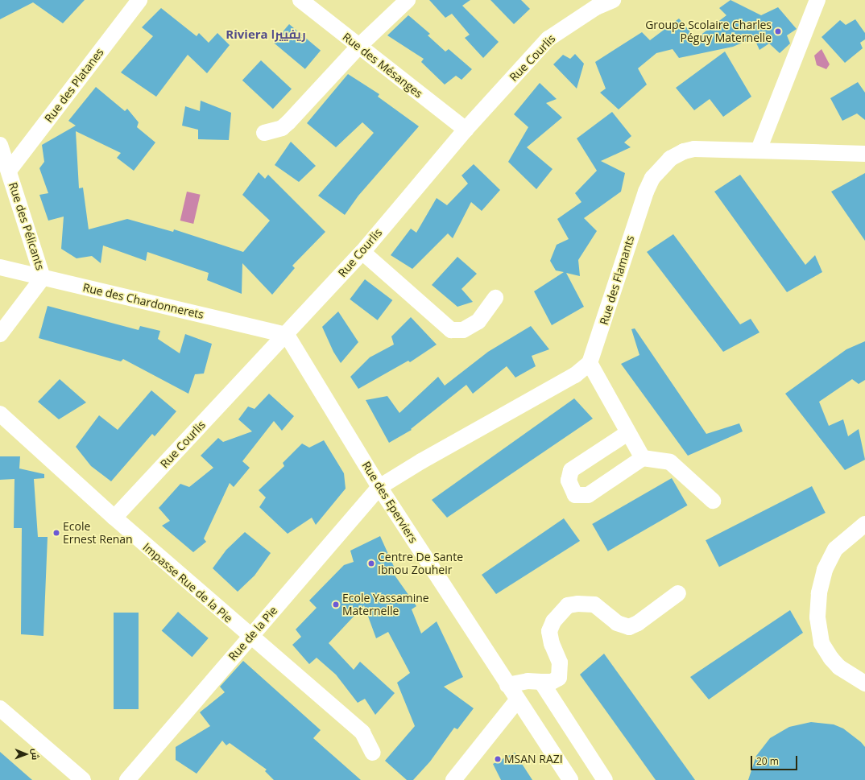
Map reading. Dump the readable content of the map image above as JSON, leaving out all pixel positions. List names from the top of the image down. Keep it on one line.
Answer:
{"streets":{"street":["Rue Courlis","Rue des Mésanges","Rue des Platanes","Rue des Pélicants","Rue des Flamants","Rue des Chardonnerets","Rue des Eperviers","Impasse Rue de la Pie","Rue de la Pie"]},"crossings":[["Rue Courlis","Rue des Mésanges"],["Rue Courlis","Rue des Chardonnerets"],["Rue Courlis","Rue des Eperviers"],["Rue Courlis","Impasse Rue de la Pie"],["Rue des Platanes","Rue des Pélicants"],["Rue des Pélicants","Rue des Chardonnerets"],["Rue des Chardonnerets","Rue des Eperviers"],["Rue des Eperviers","Rue de la Pie"],["Impasse Rue de la Pie","Rue de la Pie"]],"districts":["Riviera ريفييرا"],"places":["Groupe Scolaire Charles Péguy Maternelle","Ecole Ernest Renan","Centre De Sante Ibnou Zouheir","Ecole Yassamine Maternelle","MSAN RAZI"],"scale_bar":"20 m","north":"right"}
